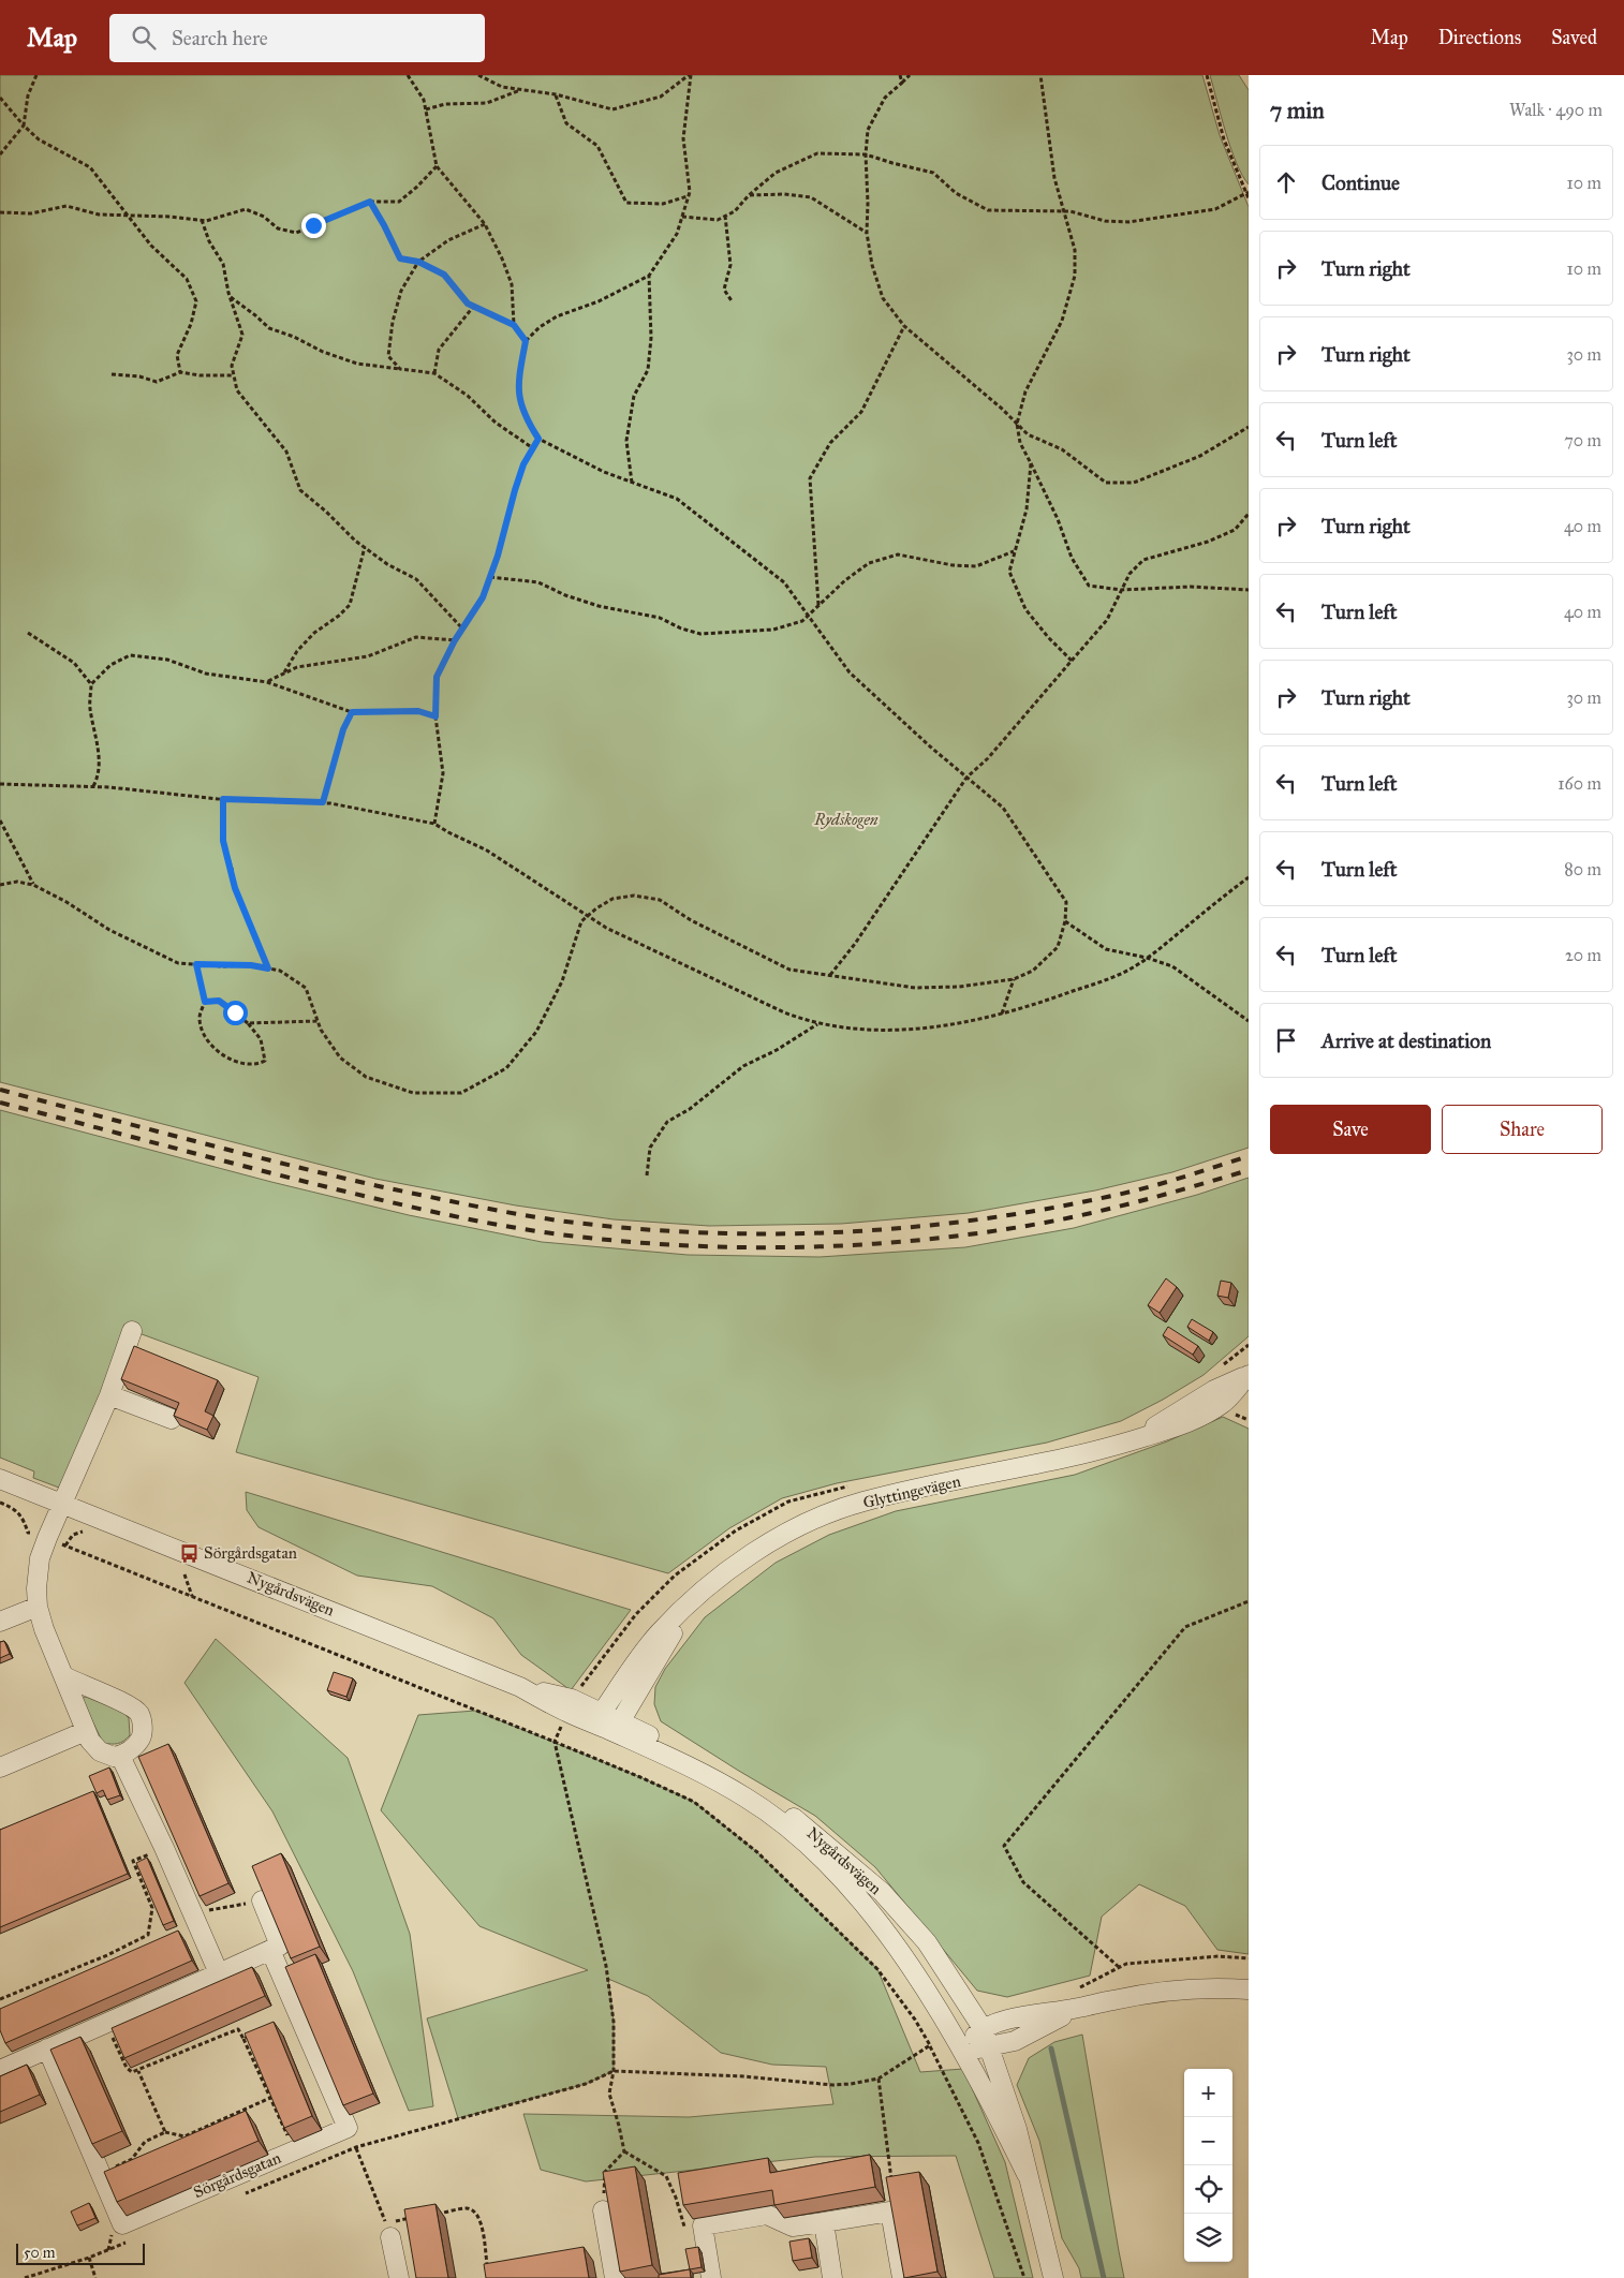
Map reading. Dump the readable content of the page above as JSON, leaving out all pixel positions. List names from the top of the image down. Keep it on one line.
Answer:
{"streets":{"street":["Glyttingevägen","Nygårdsvägen","Sörgårdsgatan"]},"crossings":[["Glyttingevägen","Nygårdsvägen"]],"parks":["Rydskogen"],"places":{"bus stop":["Sörgårdsgatan"]},"scale_bar":"50 m","page":{"header":"Map","search":"Search here","nav":["Map","Directions","Saved"],"heading":["7 min","Walk · 490 m"],"list":[["Continue","10 m"],["Turn right","10 m"],["Turn right","30 m"],["Turn left","70 m"],["Turn right","40 m"],["Turn left","40 m"],["Turn right","30 m"],["Turn left","160 m"],["Turn left","80 m"],["Turn left","20 m"],"Arrive at destination"],"buttons":["Save","Share"],"map_buttons":["+","−"],"scale":"50 m"}}
